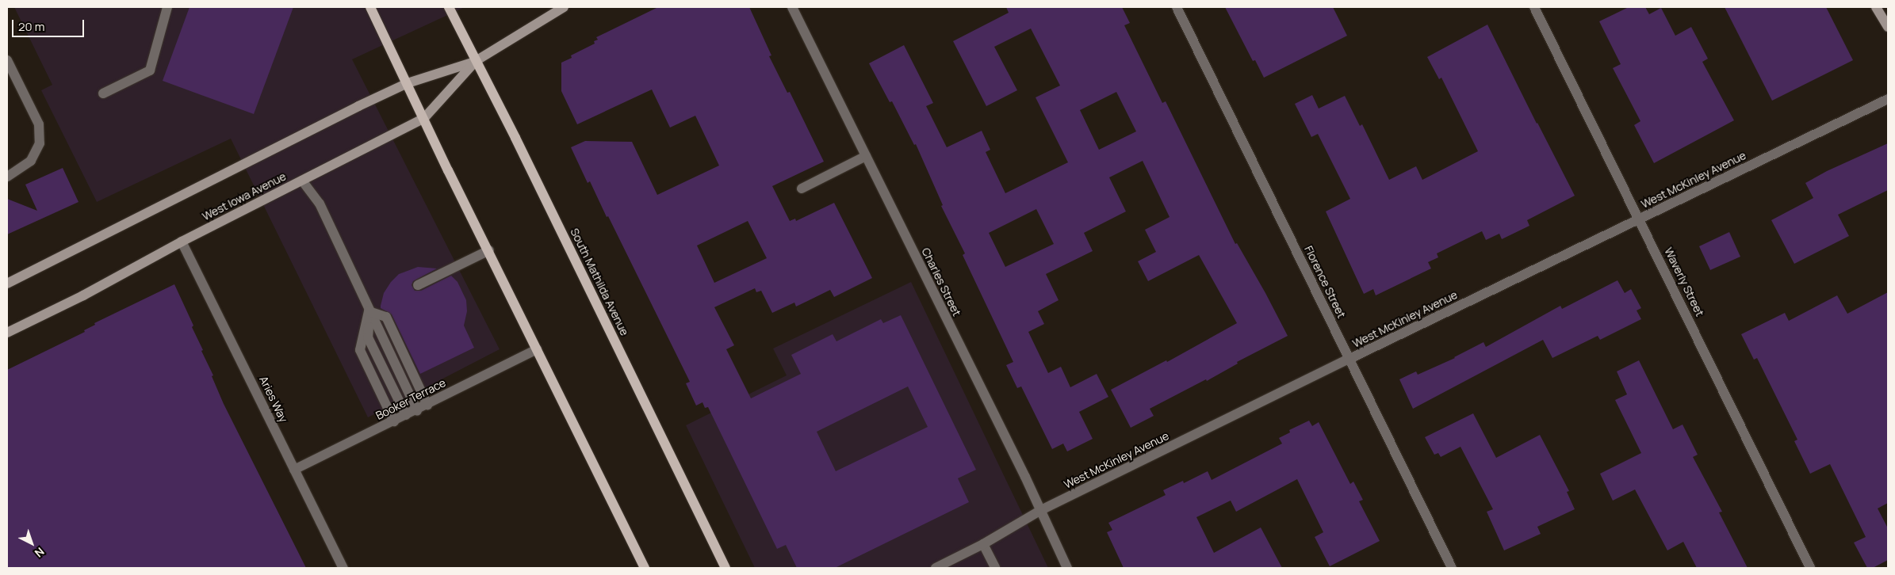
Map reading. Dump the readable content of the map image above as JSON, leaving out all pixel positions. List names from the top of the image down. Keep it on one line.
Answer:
{"streets":{"main road":["South Mathilda Avenue"],"street":["West McKinley Avenue","West Iowa Avenue","Charles Street","Florence Street","Waverly Street","Aries Way","Booker Terrace"]},"crossings":[["West McKinley Avenue","Charles Street"],["West McKinley Avenue","Florence Street"],["West McKinley Avenue","Waverly Street"],["West Iowa Avenue","South Mathilda Avenue"],["West Iowa Avenue","Aries Way"],["Aries Way","Booker Terrace"]],"scale_bar":"20 m","north":"bottom right"}
